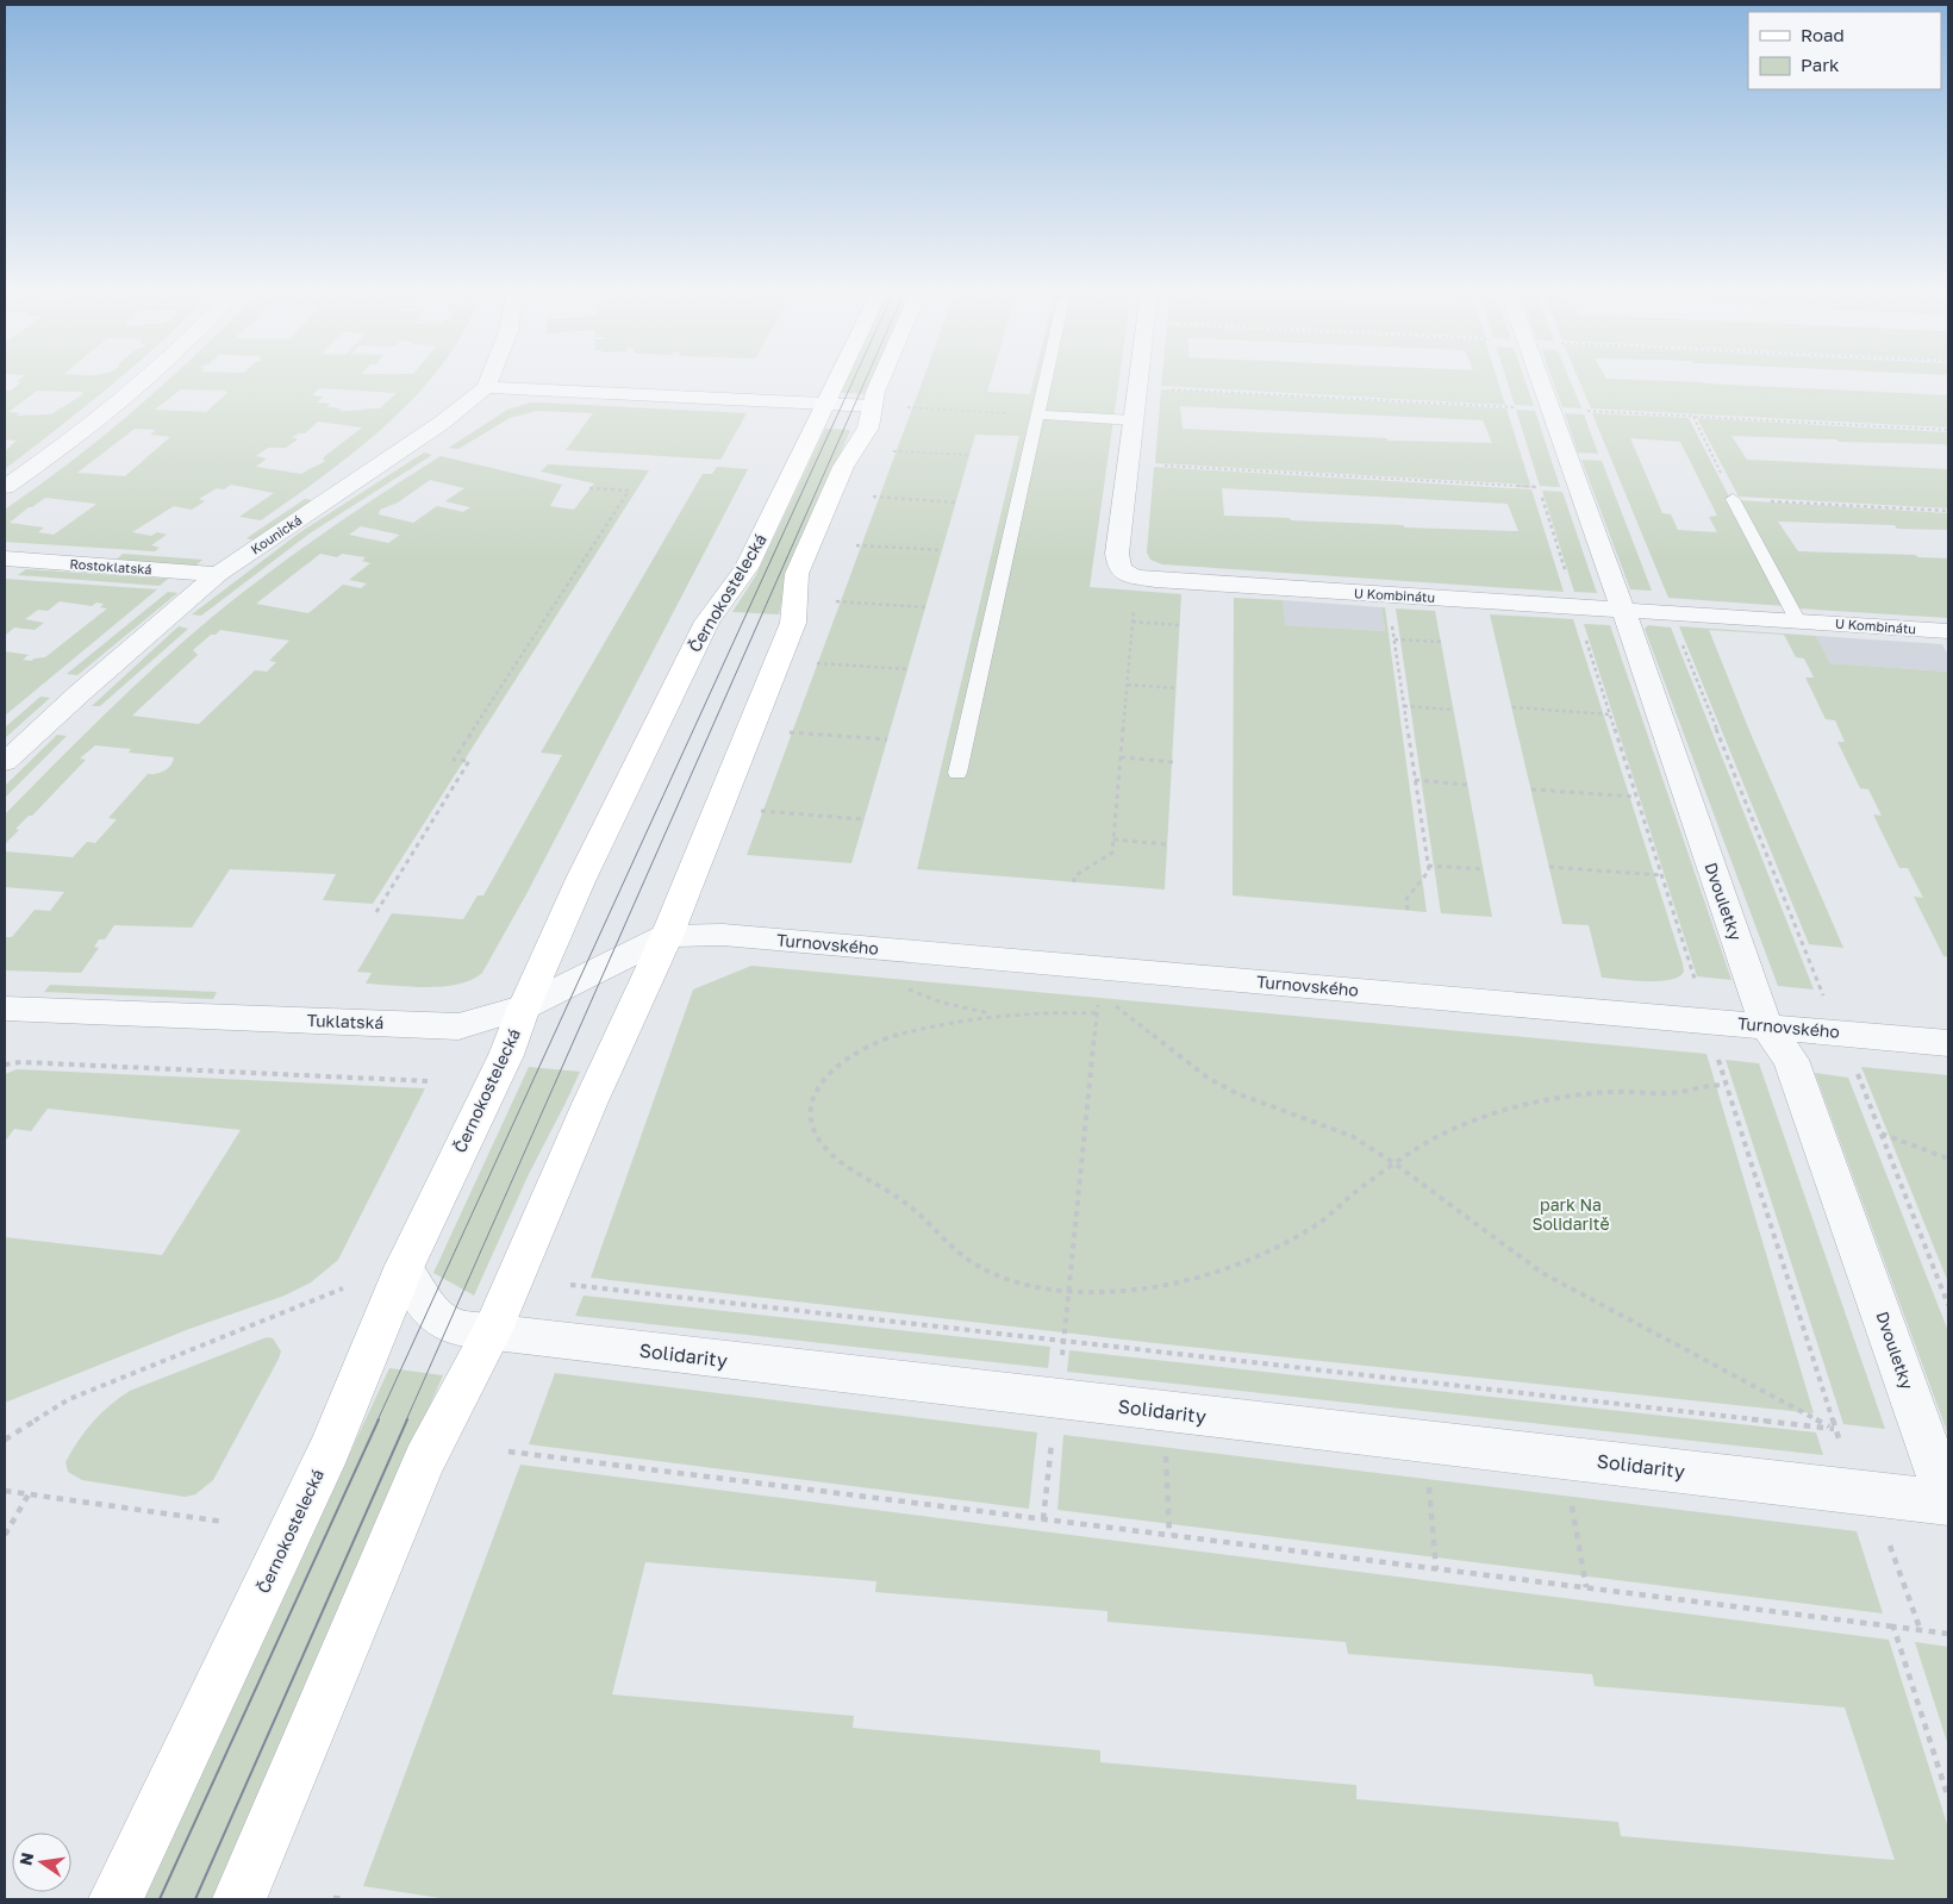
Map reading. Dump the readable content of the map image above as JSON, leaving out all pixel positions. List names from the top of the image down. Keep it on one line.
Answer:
{"streets":{"main road":["Černokostelecká"],"street":["Kounická","Rostoklatská","U Kombinátu","Dvouletky","Turnovského","Tuklatská","Solidarity"]},"crossings":[["Kounická","Rostoklatská"],["Černokostelecká","Tuklatská"],["Černokostelecká","Solidarity"],["U Kombinátu","Dvouletky"],["Dvouletky","Turnovského"],["Dvouletky","Solidarity"],["Turnovského","Tuklatská"]],"parks":["park Na Solidaritě"],"legend":["Road","Park"],"north":"left"}
